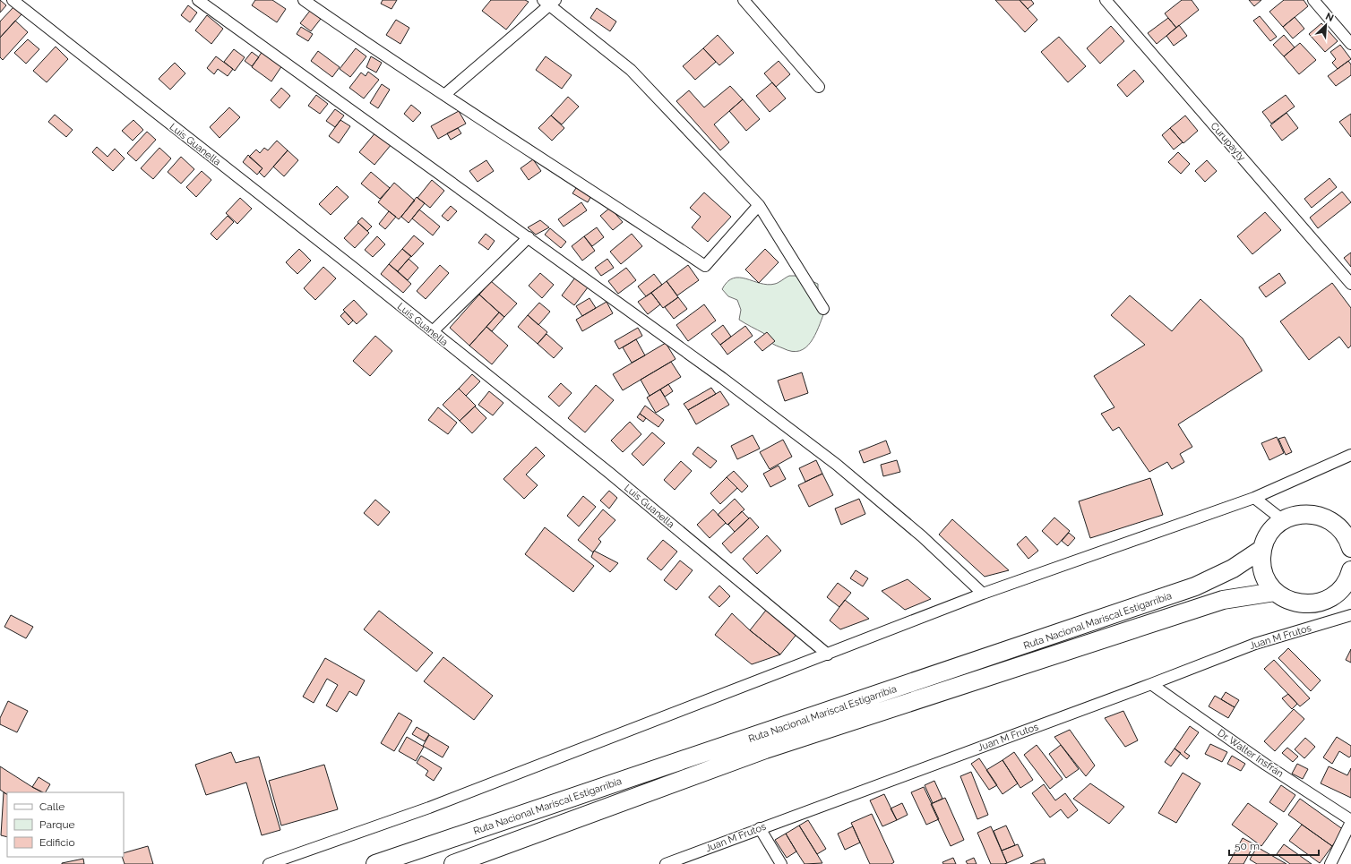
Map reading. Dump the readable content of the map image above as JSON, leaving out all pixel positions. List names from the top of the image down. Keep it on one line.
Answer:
{"streets":{"highway":["Ruta Nacional Mariscal Estigarribia"],"street":["Curupayty","Luis Guanella","Juan M Frutos","Dr. Walter Insfrán"]},"crossings":[["Juan M Frutos","Dr. Walter Insfrán"]],"legend":["Calle","Parque","Edificio"],"scale_bar":"50 m","north":"top right"}
